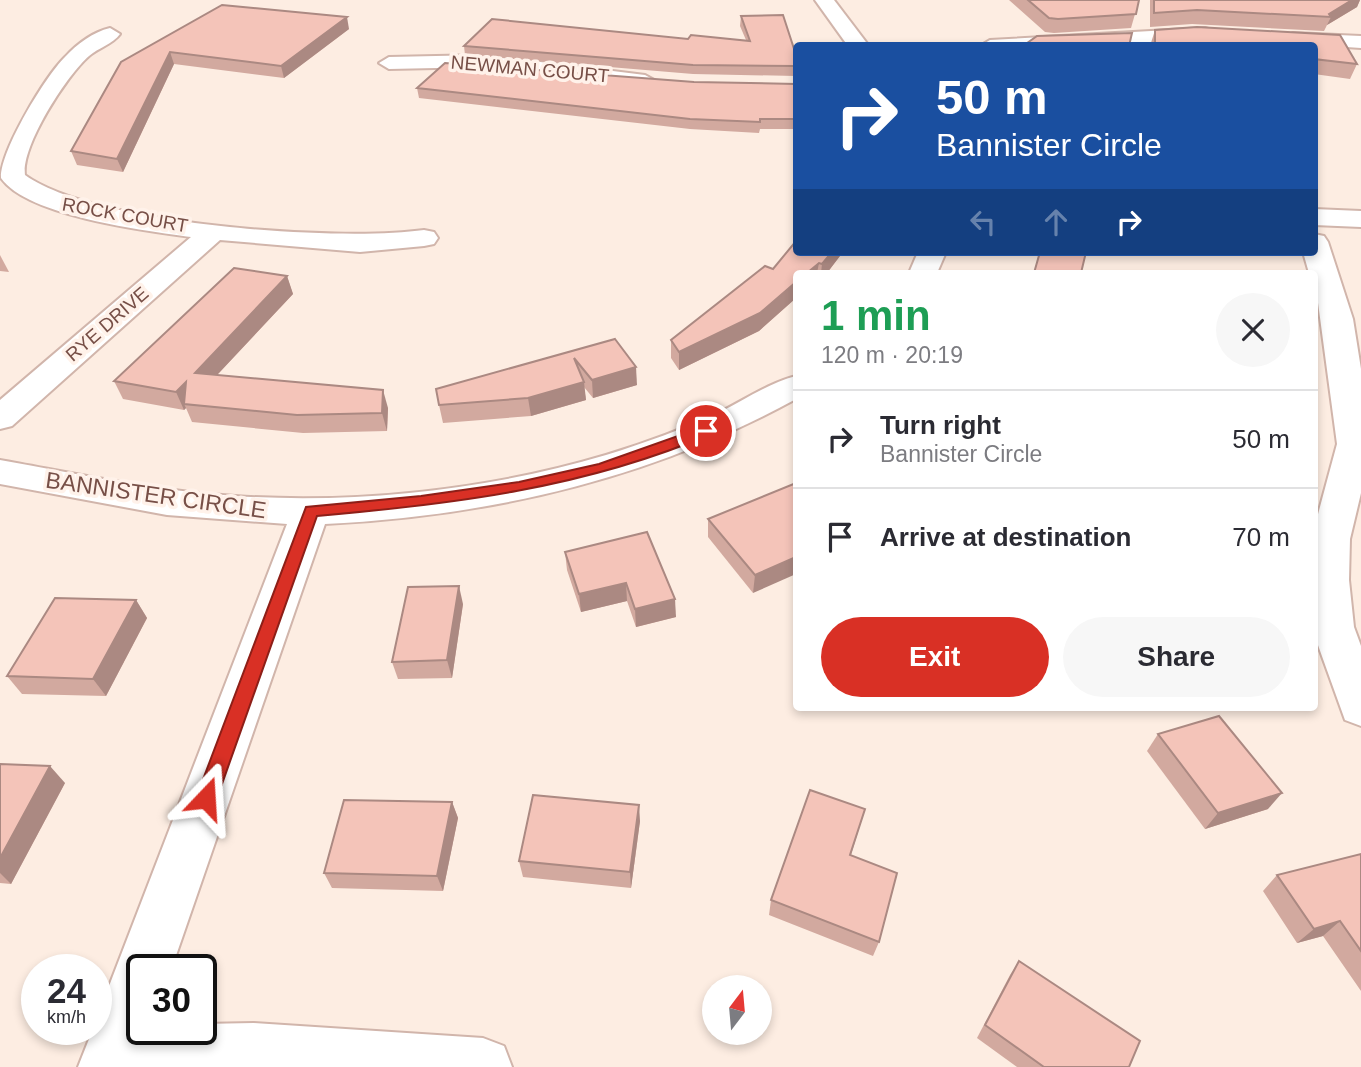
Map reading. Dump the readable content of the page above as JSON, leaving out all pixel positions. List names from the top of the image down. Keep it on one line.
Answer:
{"streets":{"street":["NEWMAN COURT","ROCK COURT","RYE DRIVE","BANNISTER CIRCLE"]},"crossings":[["ROCK COURT","RYE DRIVE"]],"north":"top","page":{"turn":["50 m","Bannister Circle"],"heading":["1 min","120 m · 20:19"],"list":[{"name":"Turn right","note":"Bannister Circle","value":"50 m"},{"name":"Arrive at destination","value":"70 m"}],"buttons":["Exit","Share"],"speed":"24 km/h","limit":"30"}}
